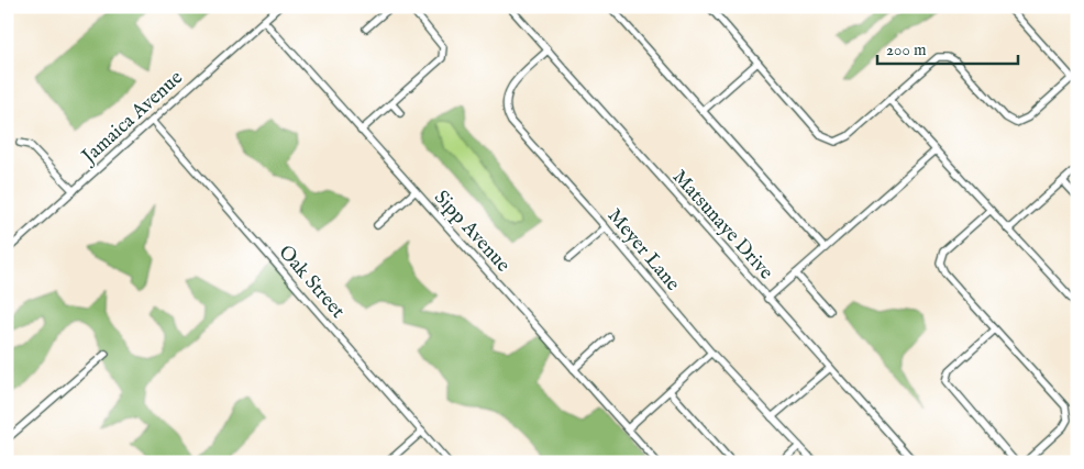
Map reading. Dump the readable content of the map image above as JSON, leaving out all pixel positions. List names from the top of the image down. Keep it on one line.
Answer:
{"streets":{"street":["Jamaica Avenue","Matsunaye Drive","Sipp Avenue","Meyer Lane","Oak Street"]},"crossings":[["Jamaica Avenue","Sipp Avenue"],["Jamaica Avenue","Oak Street"],["Matsunaye Drive","Meyer Lane"]],"scale_bar":"200 m"}
